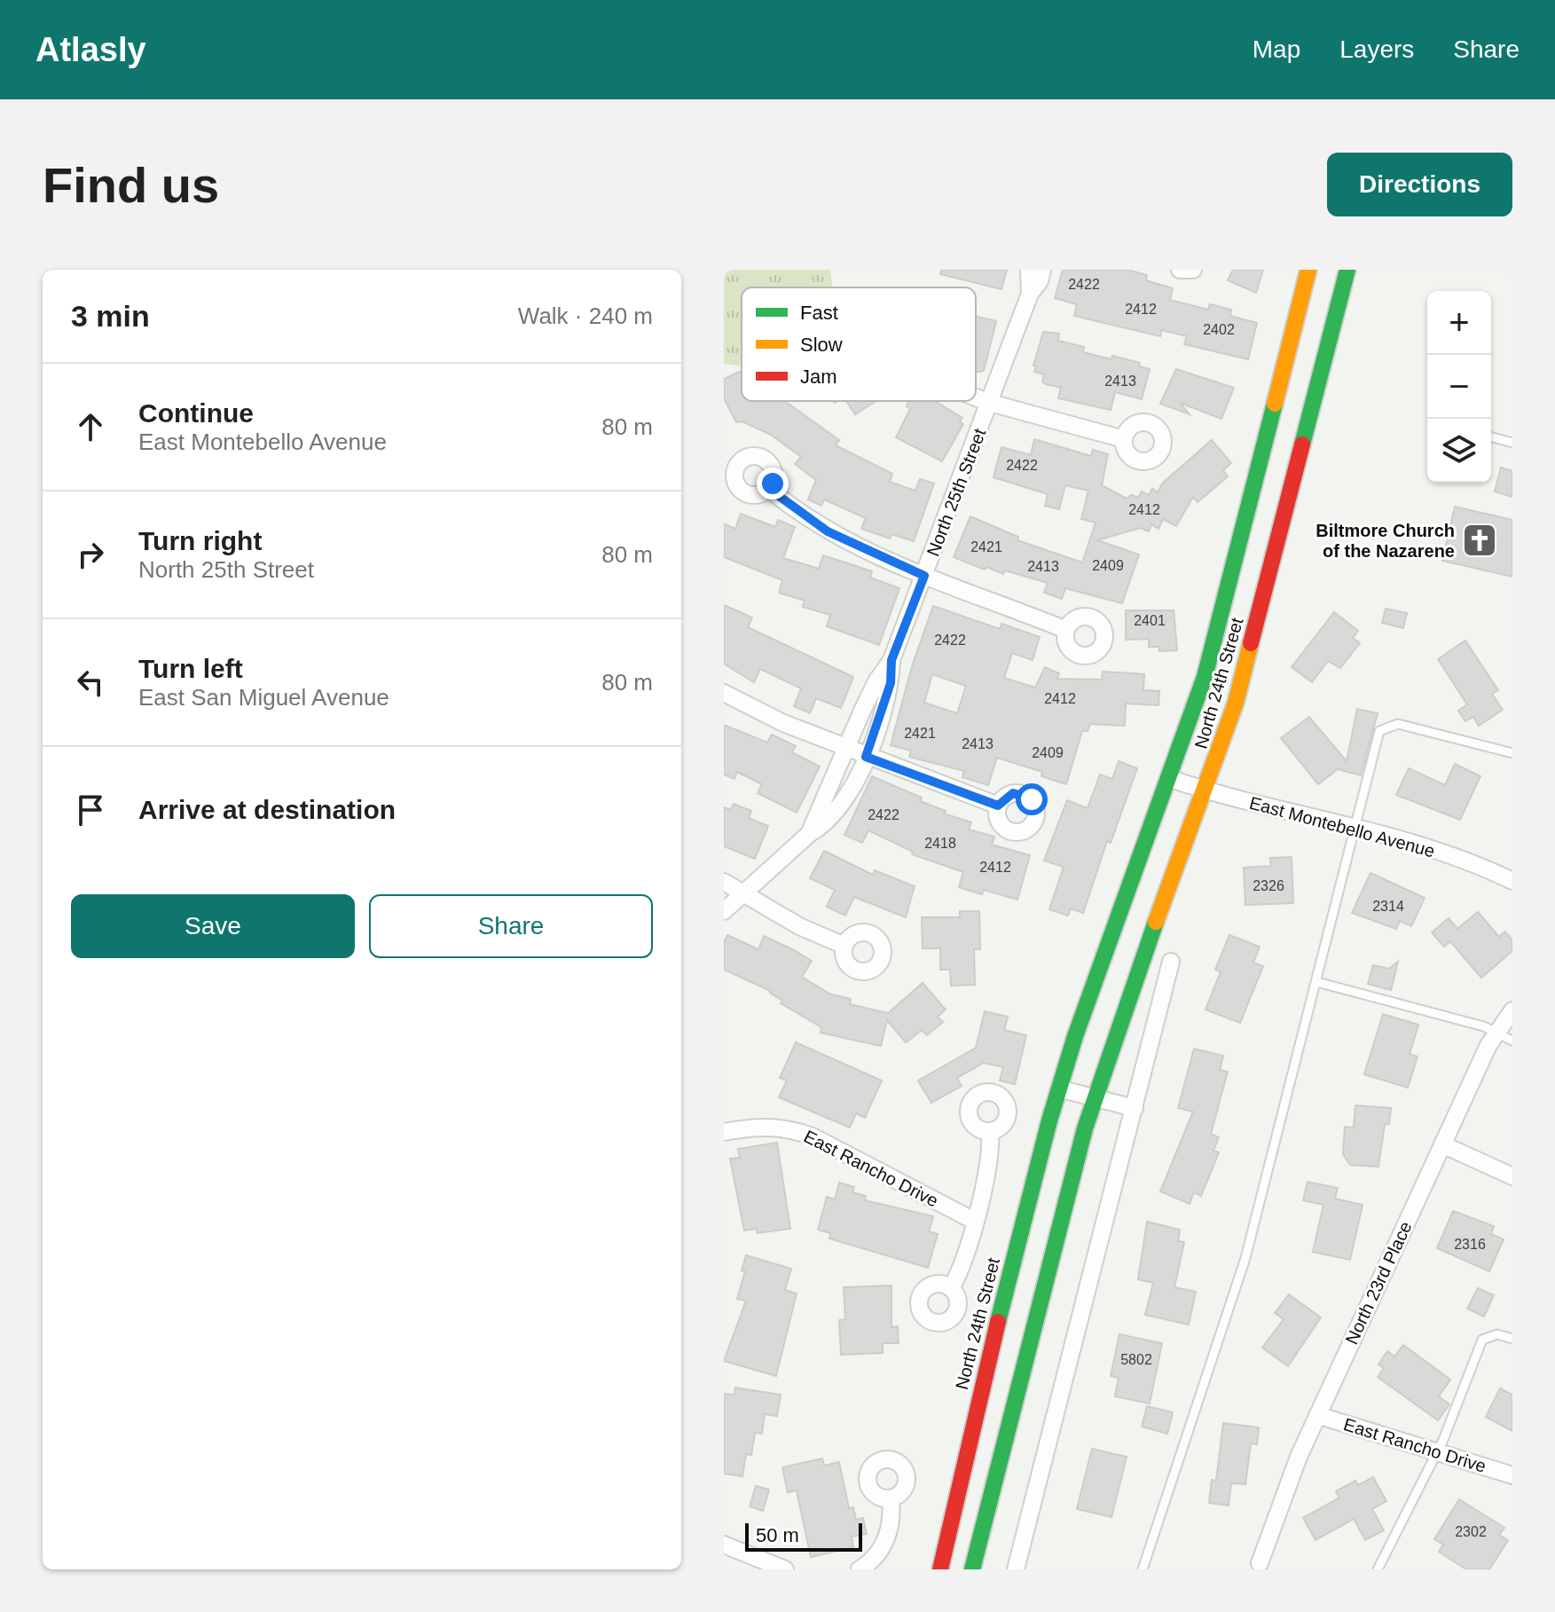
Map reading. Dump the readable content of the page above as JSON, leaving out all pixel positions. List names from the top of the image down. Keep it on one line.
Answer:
{"streets":{"main road":["North 24th Street"],"street":["North 25th Street","East Montebello Avenue","East Rancho Drive","North 23rd Place"]},"crossings":[["North 24th Street","East Montebello Avenue"],["East Rancho Drive","North 23rd Place"]],"places":{"church":["Biltmore Church of the Nazarene"]},"house_numbers":["2422","2412","2402","2413","2422","2412","2421","2409","2413","2401","2422","2412","2421","2413","2409","2422","2418","2412","2326","2314","2316","5802","2302"],"legend":["Fast","Slow","Jam"],"scale_bar":"50 m","page":{"header":"Atlasly","nav":["Map","Layers","Share"],"buttons":["Directions",["Save","Share"]],"title":"Find us","heading":["3 min","Walk · 240 m"],"map_buttons":["+","−"],"list":[["Continue","East Montebello Avenue","80 m"],["Turn right","North 25th Street","80 m"],["Turn left","East San Miguel Avenue","80 m"],"Arrive at destination"],"scale":"50 m"}}
